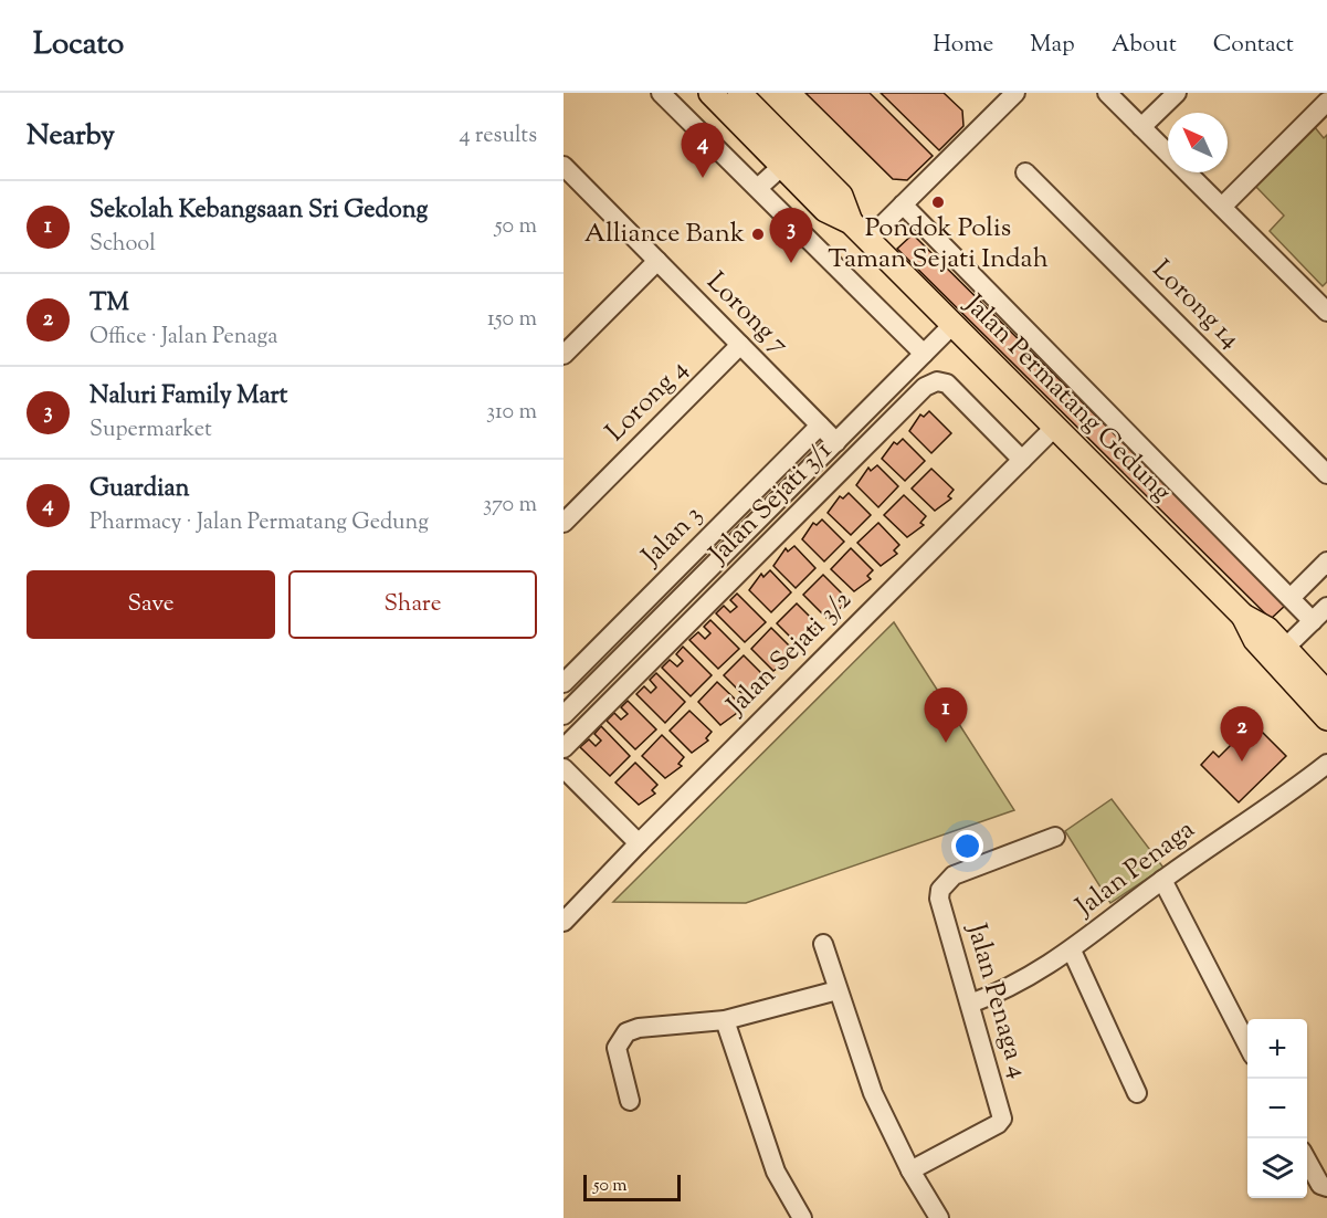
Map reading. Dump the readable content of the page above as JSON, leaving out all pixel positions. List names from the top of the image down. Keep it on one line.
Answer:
{"streets":{"main road":["Jalan Permatang Gedung"],"street":["Lorong 14","Lorong 7","Lorong 4","Jalan Sejati 3/1","Jalan 3","Jalan Sejati 3/2","Jalan Penaga","Jalan Penaga 4"]},"crossings":[["Lorong 7","Lorong 4"],["Lorong 7","Jalan 3"],["Jalan Permatang Gedung","Jalan Sejati 3/2"],["Jalan Sejati 3/1","Jalan Sejati 3/2"],["Jalan Penaga","Jalan Penaga 4"]],"places":["Pondok Polis Taman Sejati Indah","Alliance Bank"],"scale_bar":"50 m","north":"top left","page":{"header":"Locato","nav":["Home","Map","About","Contact"],"heading":["Nearby","4 results"],"pins":["4","3","1","2"],"list":[{"mark":"1","name":"Sekolah Kebangsaan Sri Gedong","note":"School","value":"50 m"},{"mark":"2","name":"TM","note":"Office · Jalan Penaga","value":"150 m"},{"mark":"3","name":"Naluri Family Mart","note":"Supermarket","value":"310 m"},{"mark":"4","name":"Guardian","note":"Pharmacy · Jalan Permatang Gedung","value":"370 m"}],"buttons":["Save","Share"],"map_buttons":["+","−"],"scale":"50 m"}}
